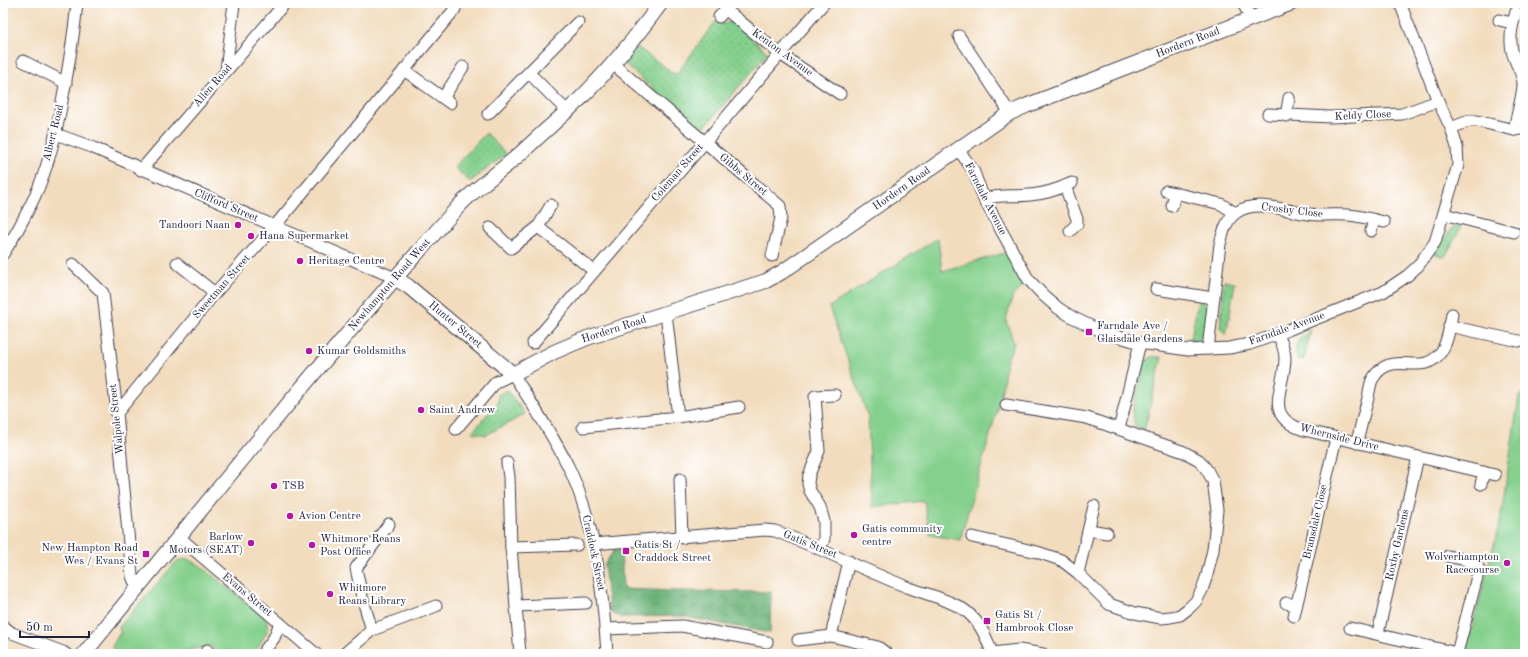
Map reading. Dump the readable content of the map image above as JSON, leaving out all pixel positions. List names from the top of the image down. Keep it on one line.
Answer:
{"streets":{"street":["Hordern Road","Kenton Avenue","Allen Road","Keldy Close","Albert Road","Coleman Street","Gibbs Street","Farndale Avenue","Clifford Street","Crosby Close","Newhampton Road West","Sweetman Street","Hunter Street","Walpole Street","Whernside Drive","Bransdale Close","Gatis Street","Roxby Gardens","Craddock Street","Evans Street"]},"crossings":[["Hordern Road","Farndale Avenue"],["Hordern Road","Hunter Street"],["Hordern Road","Craddock Street"],["Kenton Avenue","Coleman Street"],["Allen Road","Clifford Street"],["Keldy Close","Farndale Avenue"],["Albert Road","Clifford Street"],["Coleman Street","Gibbs Street"],["Gibbs Street","Newhampton Road West"],["Farndale Avenue","Whernside Drive"],["Clifford Street","Newhampton Road West"],["Clifford Street","Sweetman Street"],["Clifford Street","Hunter Street"],["Newhampton Road West","Hunter Street"],["Newhampton Road West","Walpole Street"],["Newhampton Road West","Evans Street"],["Sweetman Street","Walpole Street"],["Hunter Street","Craddock Street"],["Whernside Drive","Bransdale Close"],["Whernside Drive","Roxby Gardens"],["Gatis Street","Craddock Street"]],"places":{"other":["Tandoori Naan","Hana Supermarket","Heritage Centre","Kumar Goldsmiths","Saint Andrew","TSB","Avion Centre","Gatis community centre","Barlow Motors (SEAT)","Whitmore Reans Post Office","Wolverhampton Racecourse","Whitmore Reans Library"],"transit":["Farndale Ave / Glaisdale Gardens","Gatis St / Craddock Street","New Hampton Road Wes / Evans St","Gatis St / Hambrook Close"]},"scale_bar":"50 m"}
